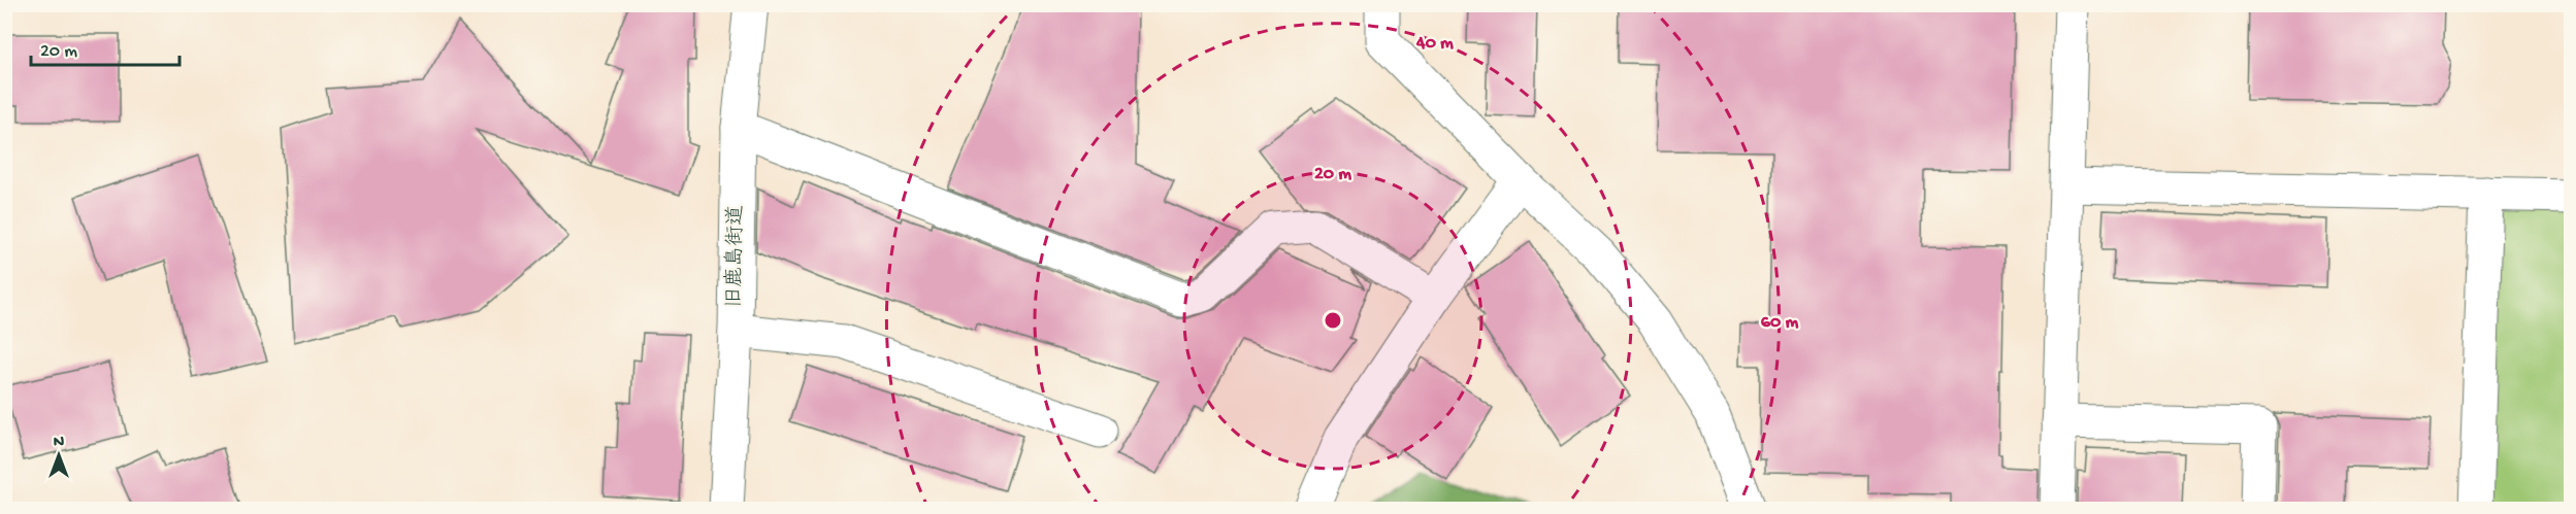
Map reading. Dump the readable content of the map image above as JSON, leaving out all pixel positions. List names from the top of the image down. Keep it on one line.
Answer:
{"streets":{"street":["旧鹿島街道"]},"scale_bar":"20 m","north":"top","rings":["40 m","20 m","60 m"]}
